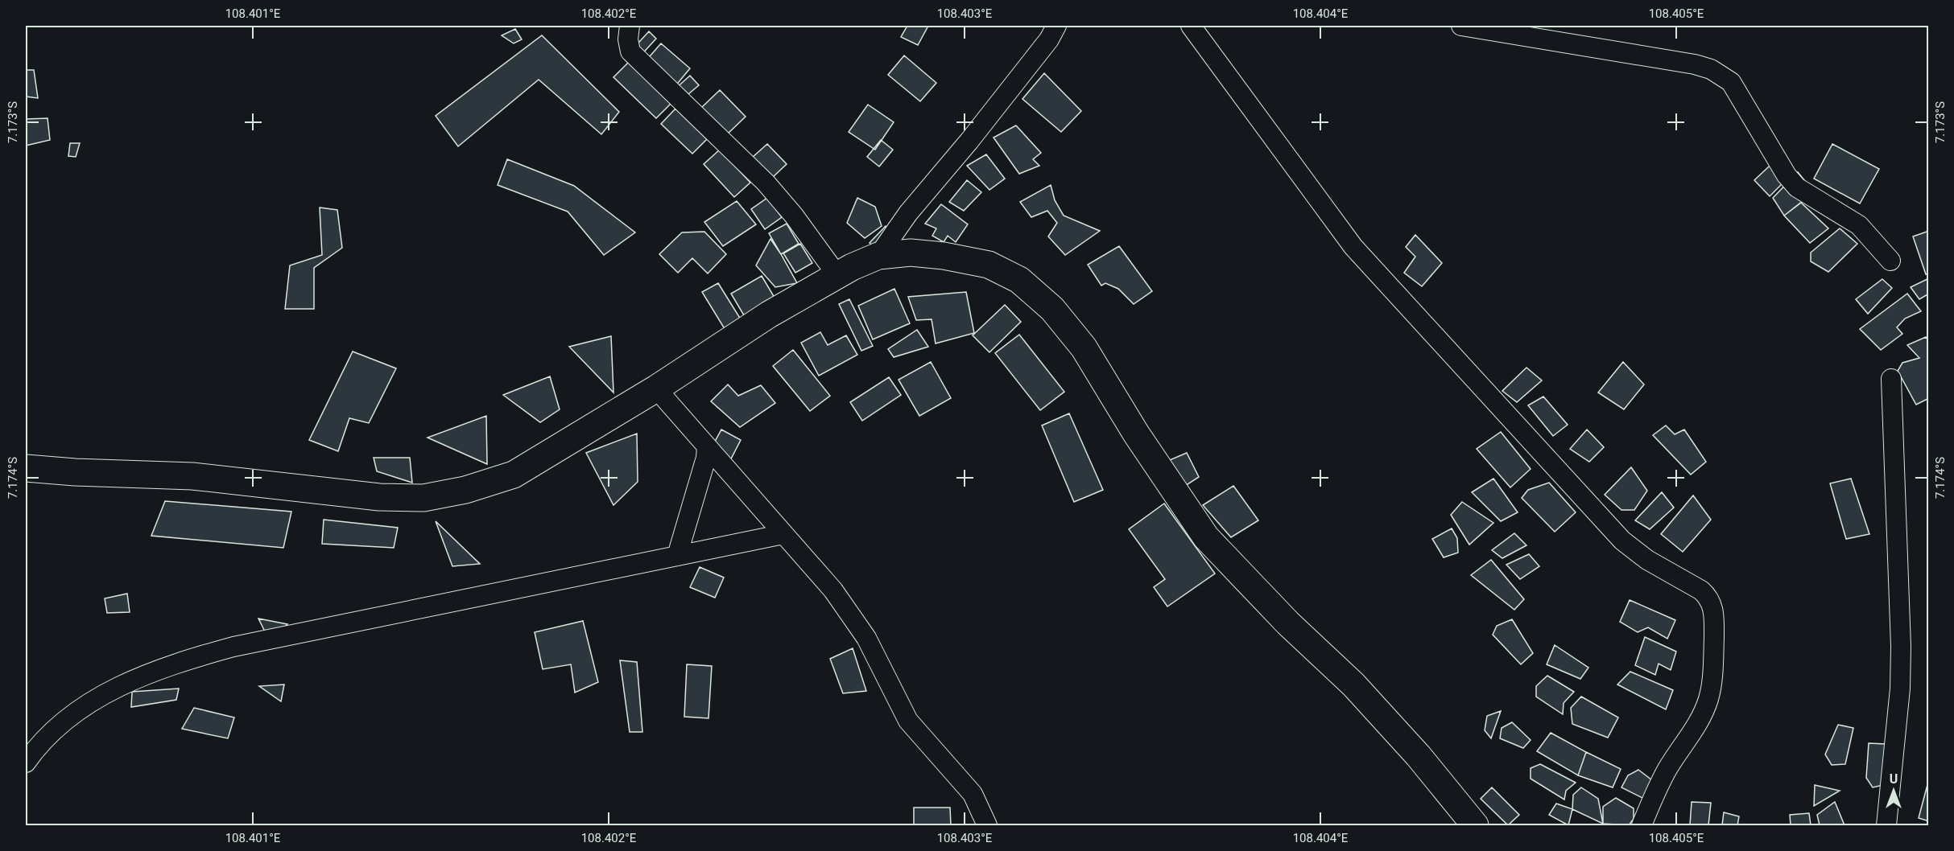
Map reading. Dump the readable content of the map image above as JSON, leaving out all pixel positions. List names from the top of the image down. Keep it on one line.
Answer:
{"north":"top","coordinates":["108.401°E","108.402°E","108.403°E","108.404°E","108.405°E","7.173°S","7.174°S"]}
